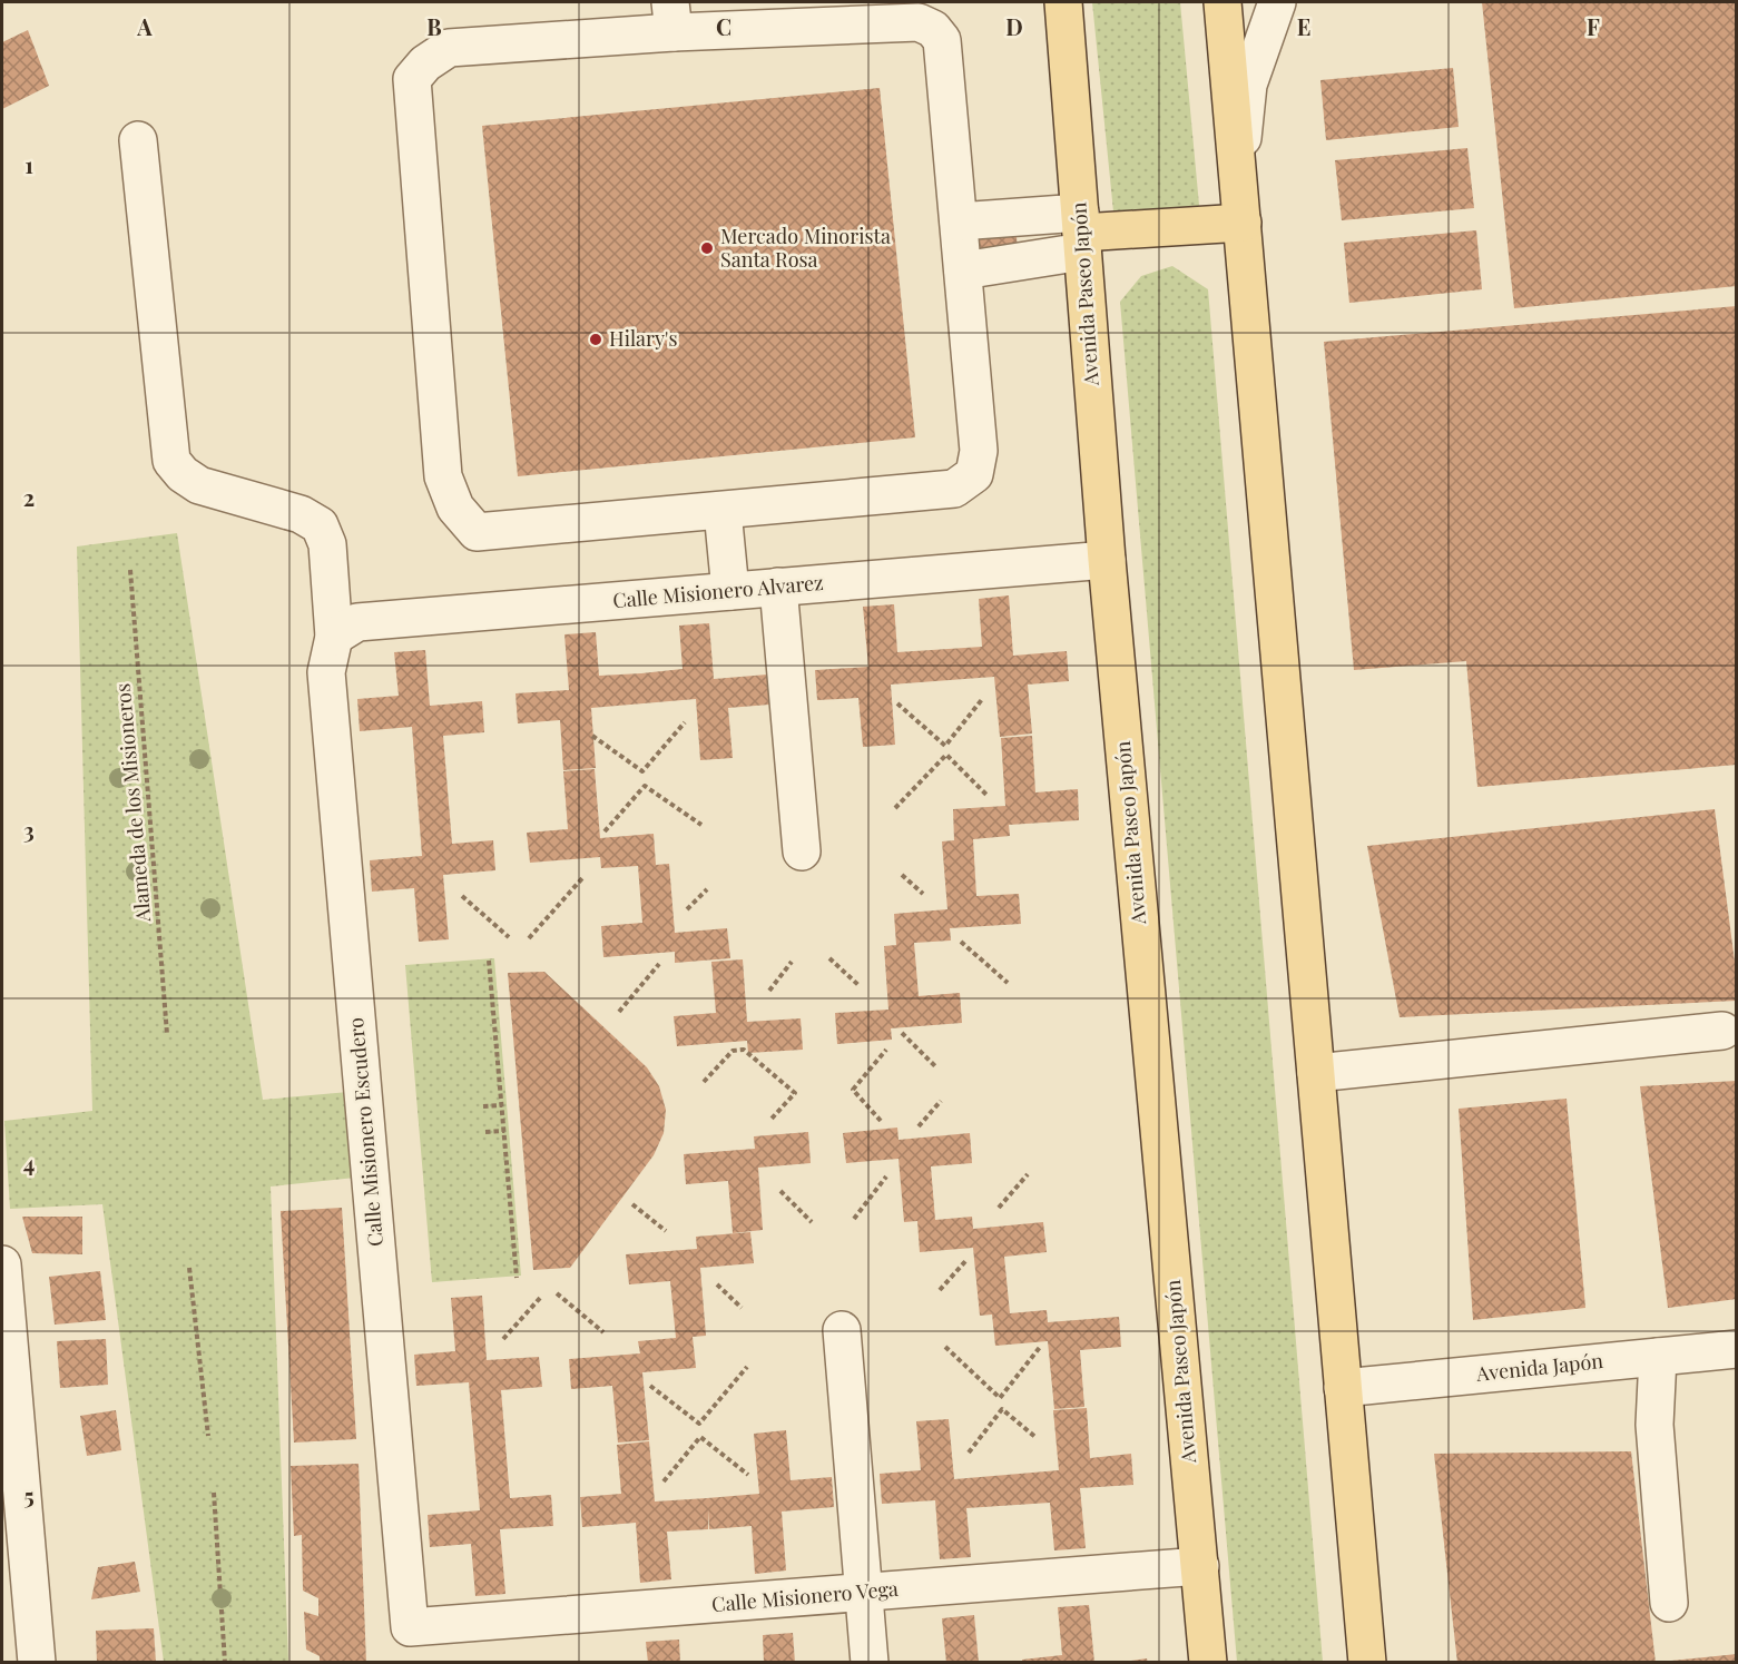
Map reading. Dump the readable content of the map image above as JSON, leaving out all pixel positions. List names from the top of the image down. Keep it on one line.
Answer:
{"streets":{"main road":["Avenida Paseo Japón"],"street":["Calle Misionero Alvarez","Calle Misionero Escudero","Avenida Japón","Calle Misionero Vega"],"path":["Alameda de los Misioneros"]},"crossings":[["Avenida Paseo Japón","Calle Misionero Alvarez"],["Avenida Paseo Japón","Calle Misionero Vega"],["Calle Misionero Alvarez","Calle Misionero Escudero"],["Calle Misionero Escudero","Calle Misionero Vega"]],"places":["Mercado Minorista Santa Rosa","Hilary's"],"grid":{"columns":["A","B","C","D","E","F"],"rows":["1","2","3","4","5"]}}
